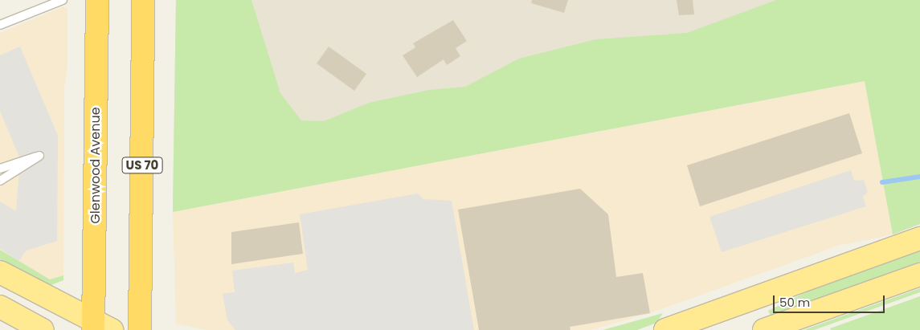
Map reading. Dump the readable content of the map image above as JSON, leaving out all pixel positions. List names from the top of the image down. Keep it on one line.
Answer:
{"streets":{"highway":["Glenwood Avenue","US 70"]},"scale_bar":"50 m"}
